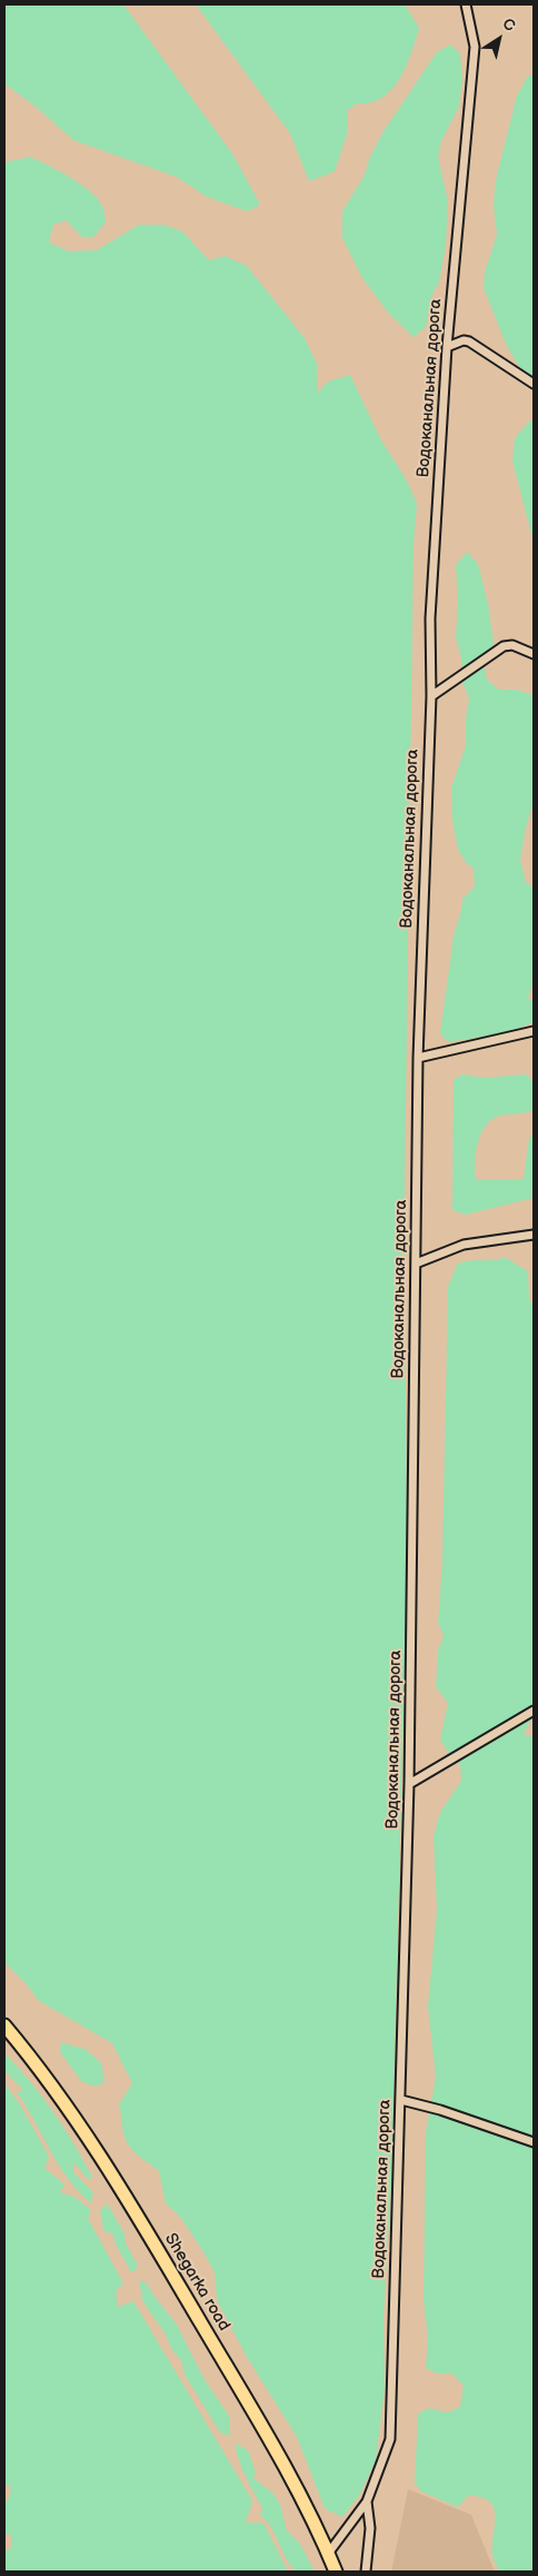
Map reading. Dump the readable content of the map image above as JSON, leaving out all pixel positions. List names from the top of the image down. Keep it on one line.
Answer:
{"streets":{"main road":["Shegarka road"],"street":["Водоканальная дорога"]},"north":"top right"}
